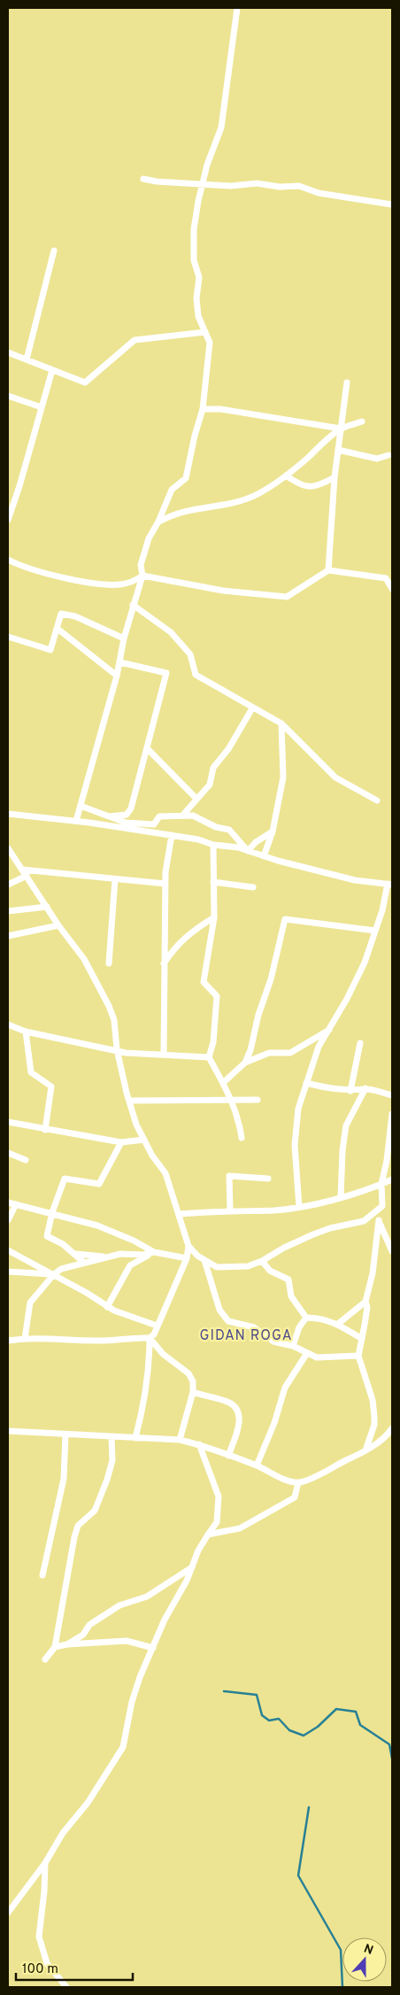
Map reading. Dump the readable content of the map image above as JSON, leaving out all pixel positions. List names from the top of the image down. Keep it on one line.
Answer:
{"districts":["GIDAN ROGA"],"scale_bar":"100 m","north":"top"}
